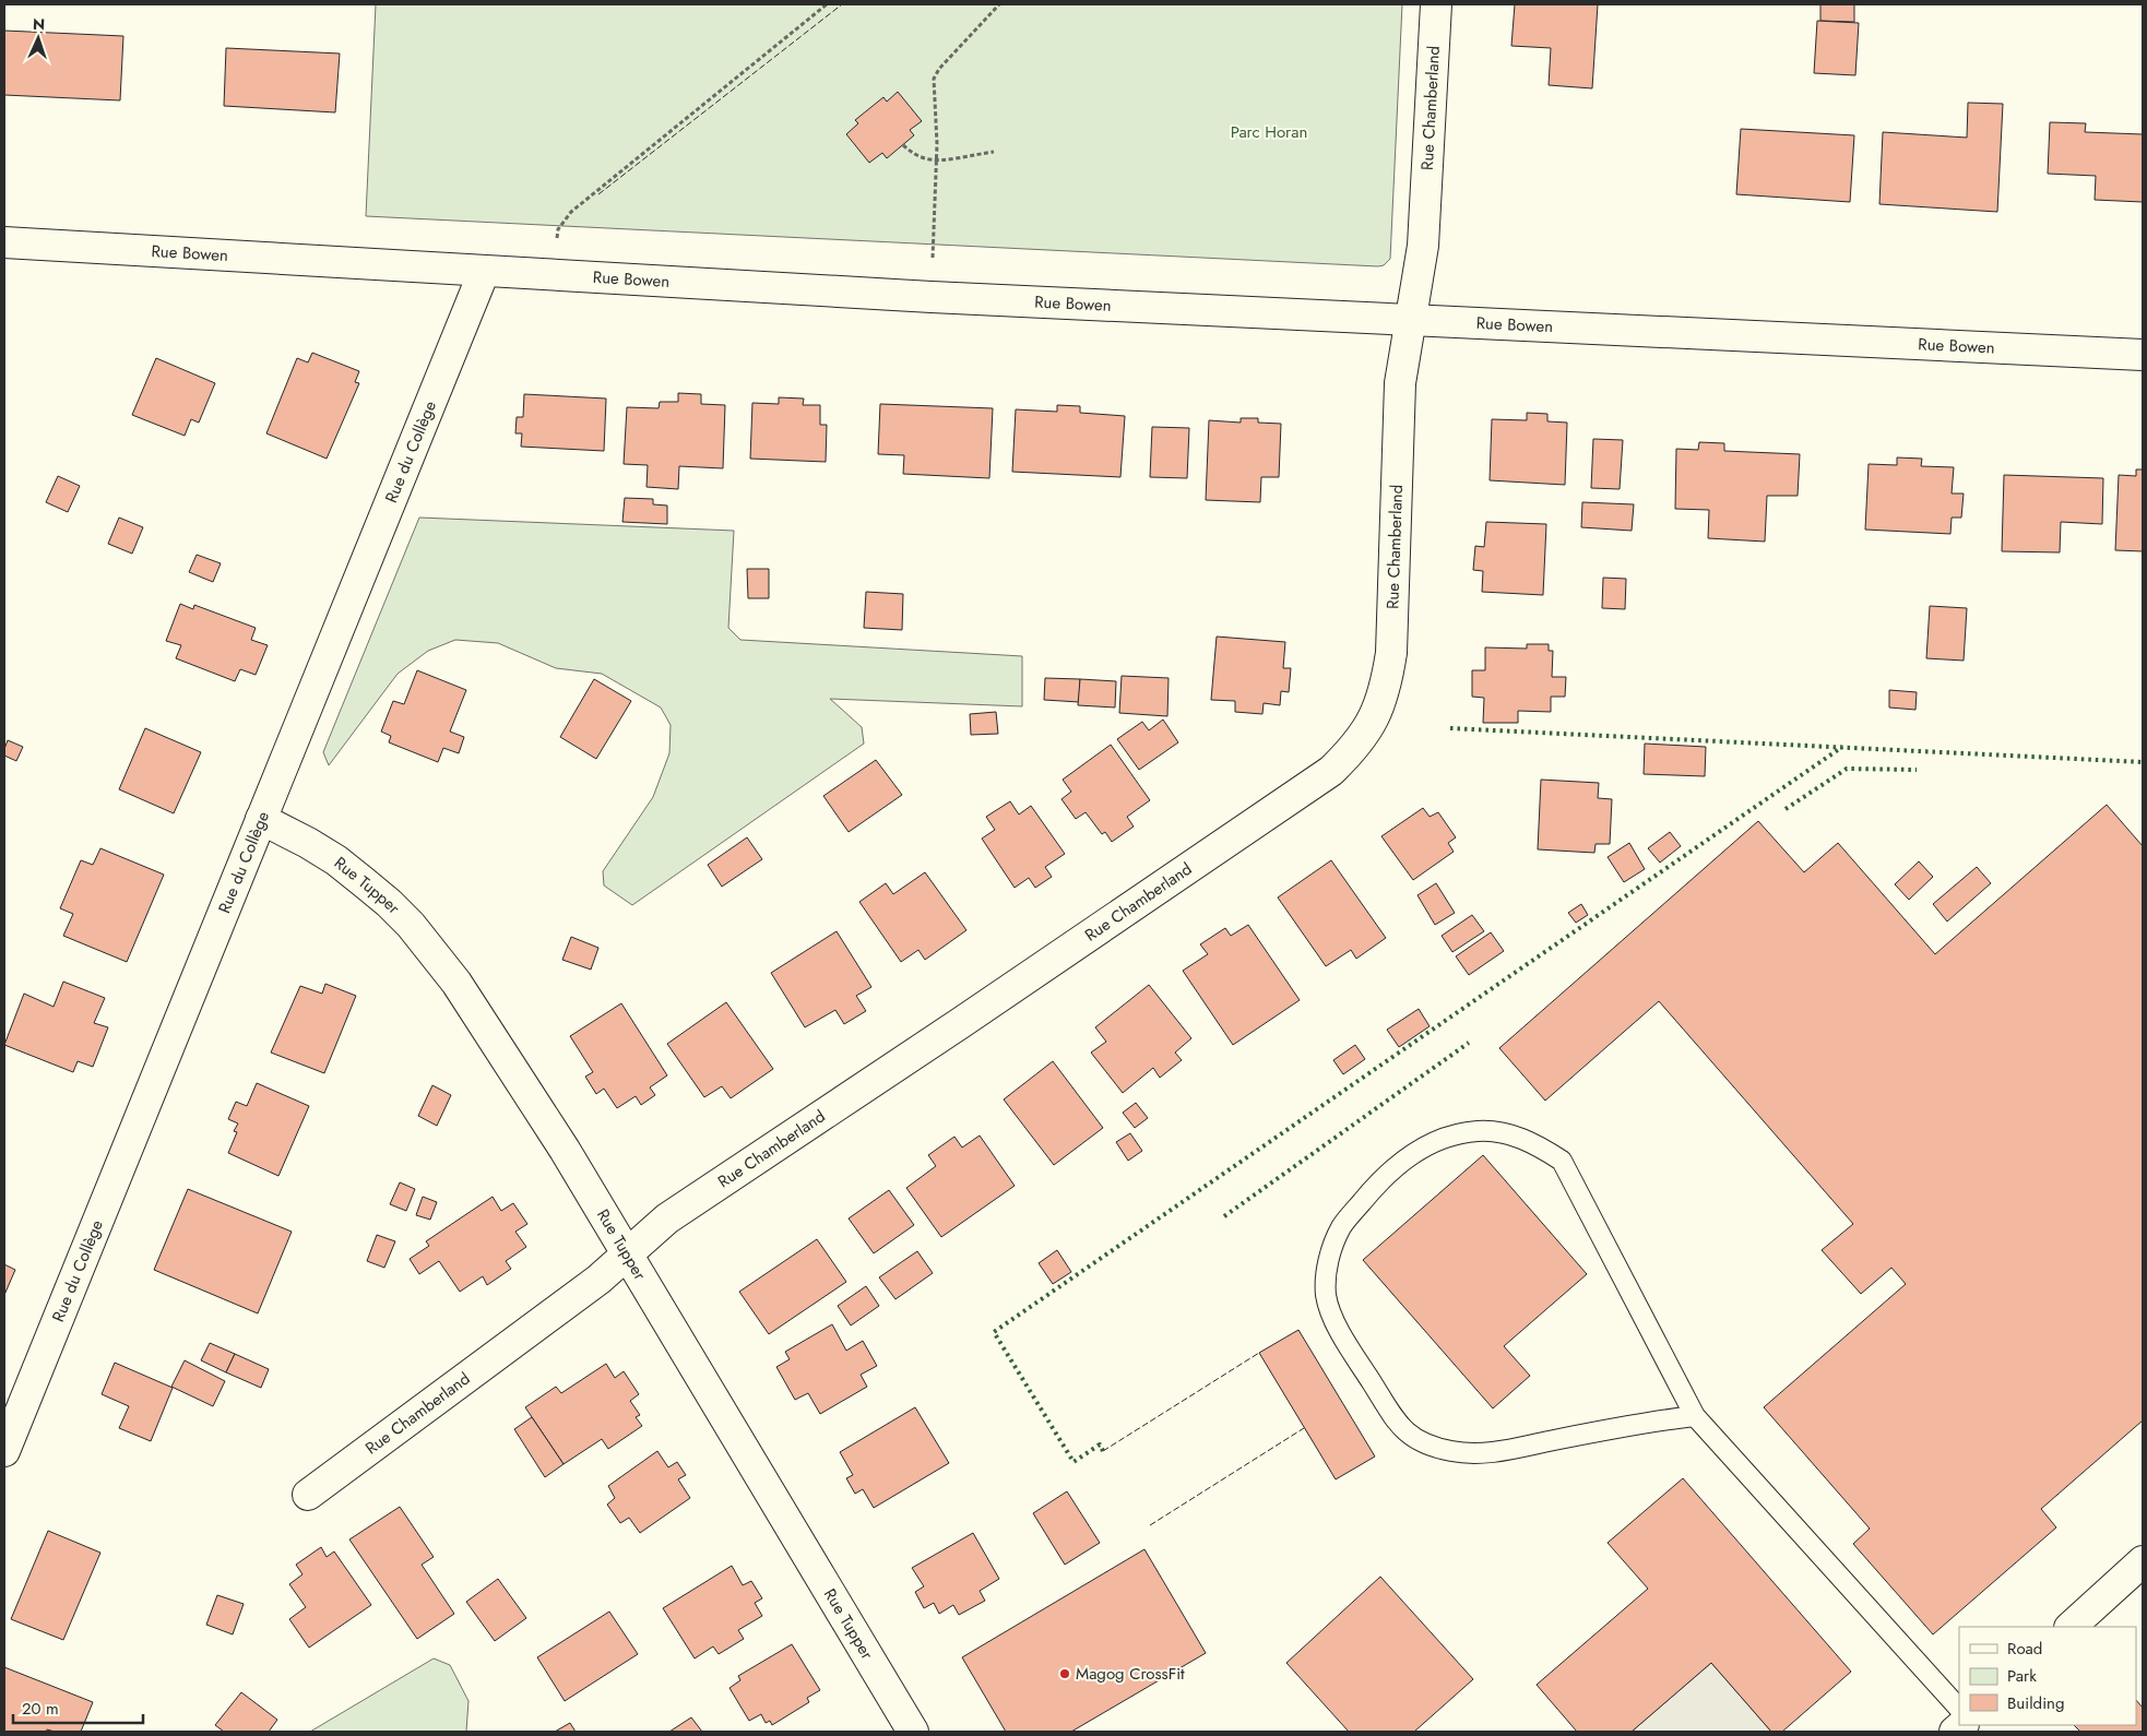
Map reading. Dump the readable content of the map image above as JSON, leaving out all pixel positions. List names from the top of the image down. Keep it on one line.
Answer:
{"streets":{"street":["Rue Chamberland","Rue Bowen","Rue du Collège","Rue Tupper"]},"crossings":[["Rue Chamberland","Rue Bowen"],["Rue Chamberland","Rue Tupper"],["Rue Bowen","Rue du Collège"],["Rue du Collège","Rue Tupper"]],"parks":["Parc Horan"],"places":["Magog CrossFit"],"legend":["Road","Park","Building"],"scale_bar":"20 m","north":"top"}
